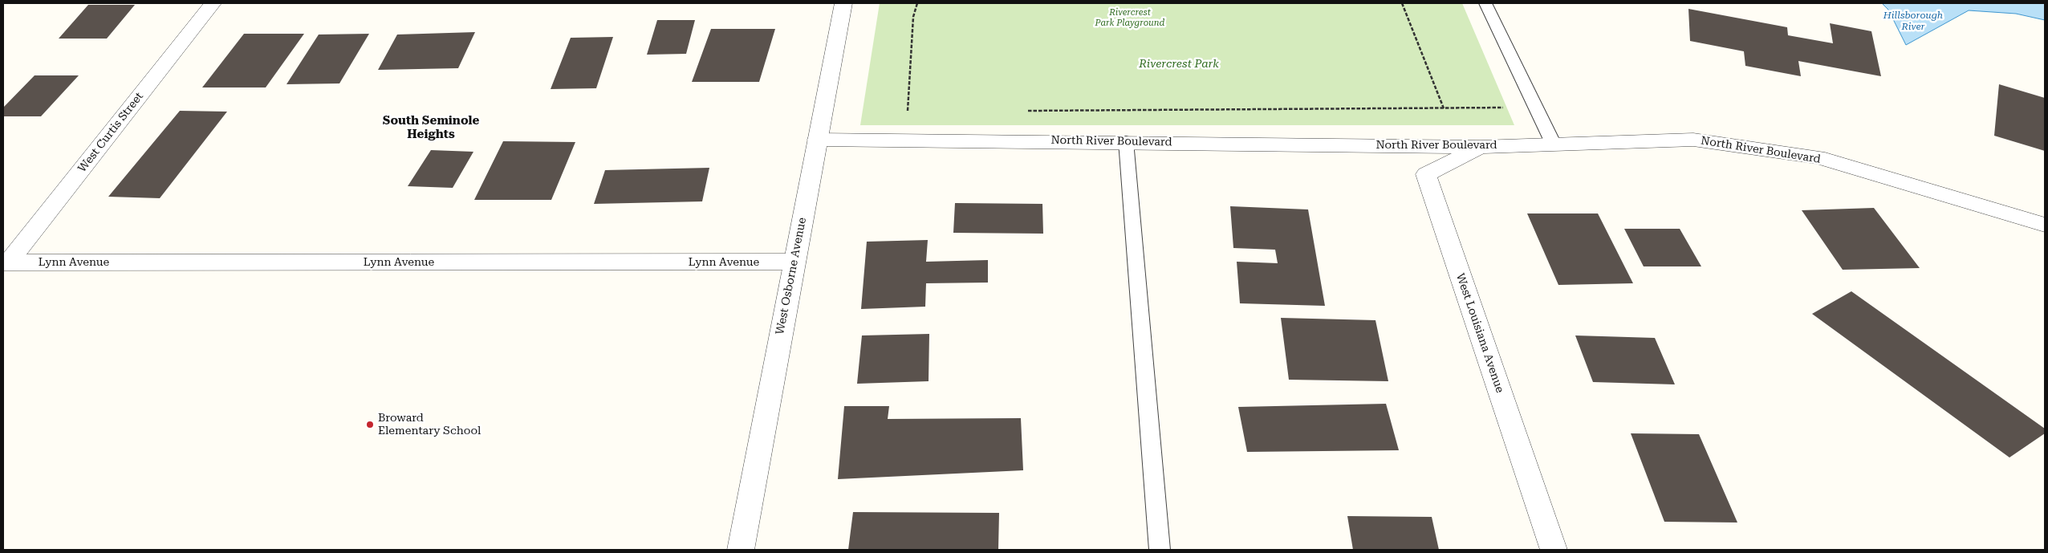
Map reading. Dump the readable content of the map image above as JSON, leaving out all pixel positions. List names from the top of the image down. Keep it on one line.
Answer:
{"streets":{"street":["West Curtis Street","North River Boulevard","Lynn Avenue","West Osborne Avenue","West Louisiana Avenue"]},"crossings":[["West Curtis Street","Lynn Avenue"],["North River Boulevard","West Osborne Avenue"],["North River Boulevard","West Louisiana Avenue"],["Lynn Avenue","West Osborne Avenue"]],"districts":["South Seminole Heights"],"water":["Hillsborough River"],"parks":["Rivercrest Park Playground","Rivercrest Park"],"places":["Broward Elementary School"]}
